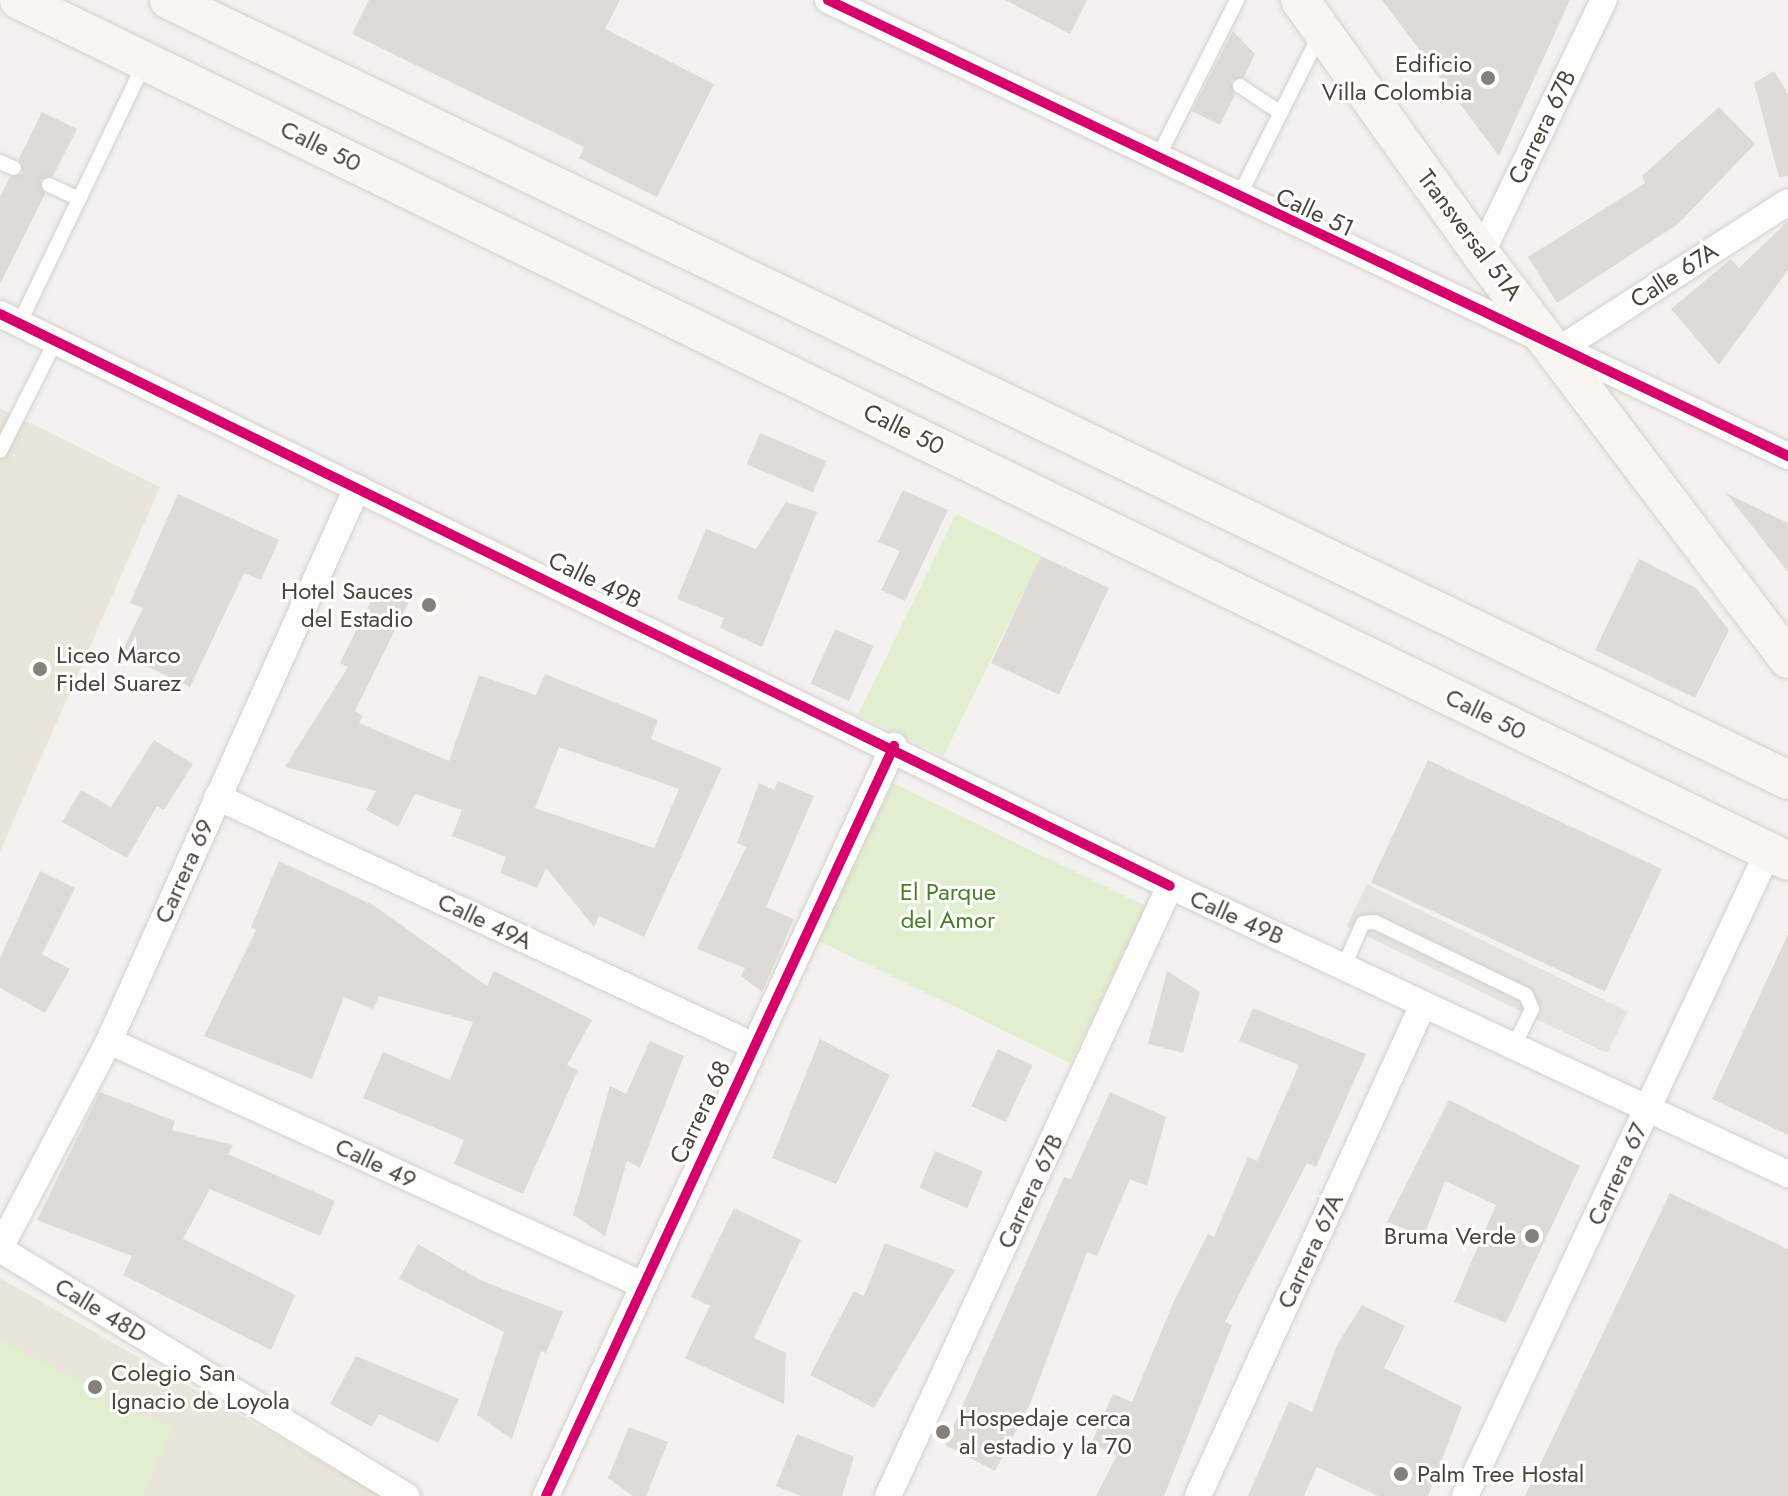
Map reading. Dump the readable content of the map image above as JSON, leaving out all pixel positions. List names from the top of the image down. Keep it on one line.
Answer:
{"streets":{"main road":["Calle 50","Transversal 51A"],"street":["Carrera 67B","Calle 51","Calle 67A","Calle 49B","Carrera 69","Calle 49A","Carrera 68","Calle 49","Carrera 67","Carrera 67A","Calle 48D"]},"crossings":[["Carrera 67B","Transversal 51A"],["Carrera 67B","Calle 49B"],["Calle 50","Carrera 67"],["Calle 51","Transversal 51A"],["Calle 51","Calle 67A"],["Transversal 51A","Calle 67A"],["Calle 49B","Carrera 69"],["Calle 49B","Carrera 68"],["Calle 49B","Carrera 67"],["Calle 49B","Carrera 67A"],["Carrera 69","Calle 49A"],["Carrera 69","Calle 49"],["Carrera 69","Calle 48D"],["Calle 49A","Carrera 68"],["Carrera 68","Calle 49"]],"parks":["El Parque del Amor"],"places":["Edificio Villa Colombia","Hotel Sauces del Estadio","Liceo Marco Fidel Suarez","Bruma Verde","Colegio San Ignacio de Loyola","Hospedaje cerca al estadio y la 70","Palm Tree Hostal"]}
